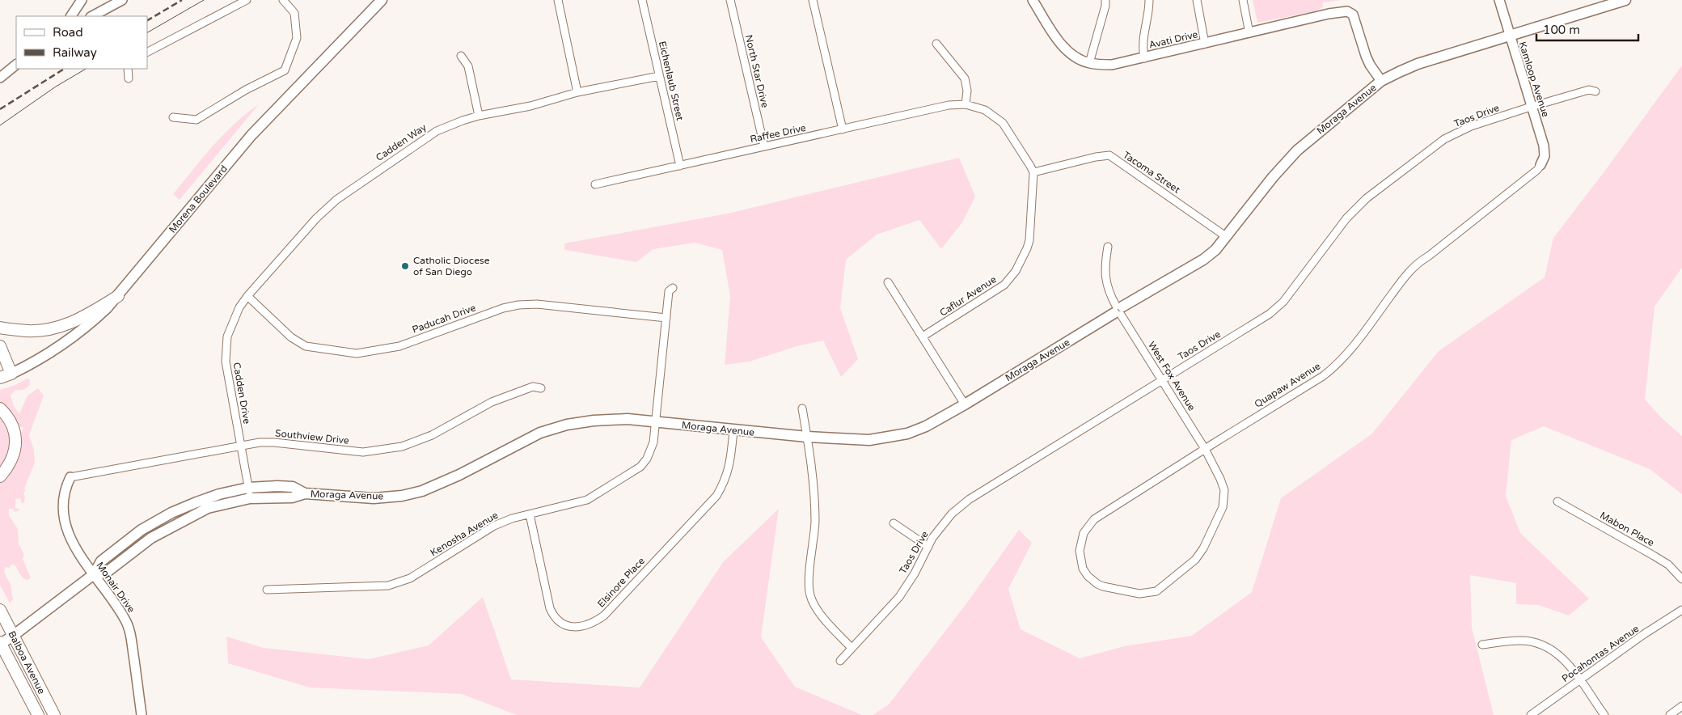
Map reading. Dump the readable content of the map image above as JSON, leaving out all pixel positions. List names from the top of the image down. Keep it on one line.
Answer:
{"streets":{"main road":["Moraga Avenue","Morena Boulevard","Balboa Avenue"],"street":["Avati Drive","North Star Drive","Kamloop Avenue","Eichenlaub Street","Taos Drive","Raffee Drive","Cadden Way","Tacoma Street","Caflur Avenue","Paducah Drive","West Fox Avenue","Quapaw Avenue","Cadden Drive","Southview Drive","Mabon Place","Kenosha Avenue","Elsinore Place","Monair Drive","Pocahontas Avenue"]},"crossings":[["Avati Drive","Moraga Avenue"],["North Star Drive","Raffee Drive"],["Kamloop Avenue","Moraga Avenue"],["Kamloop Avenue","Taos Drive"],["Kamloop Avenue","Quapaw Avenue"],["Eichenlaub Street","Raffee Drive"],["Eichenlaub Street","Cadden Way"],["Moraga Avenue","Tacoma Street"],["Moraga Avenue","West Fox Avenue"],["Moraga Avenue","Cadden Drive"],["Moraga Avenue","Kenosha Avenue"],["Moraga Avenue","Elsinore Place"],["Moraga Avenue","Monair Drive"],["Moraga Avenue","Balboa Avenue"],["Taos Drive","West Fox Avenue"],["Cadden Way","Paducah Drive"],["Cadden Way","Cadden Drive"],["Tacoma Street","Caflur Avenue"],["Paducah Drive","Cadden Drive"],["Paducah Drive","Kenosha Avenue"],["West Fox Avenue","Quapaw Avenue"],["Cadden Drive","Southview Drive"],["Southview Drive","Monair Drive"],["Kenosha Avenue","Elsinore Place"]],"places":["Catholic Diocese of San Diego"],"legend":["Road","Railway"],"scale_bar":"100 m"}
